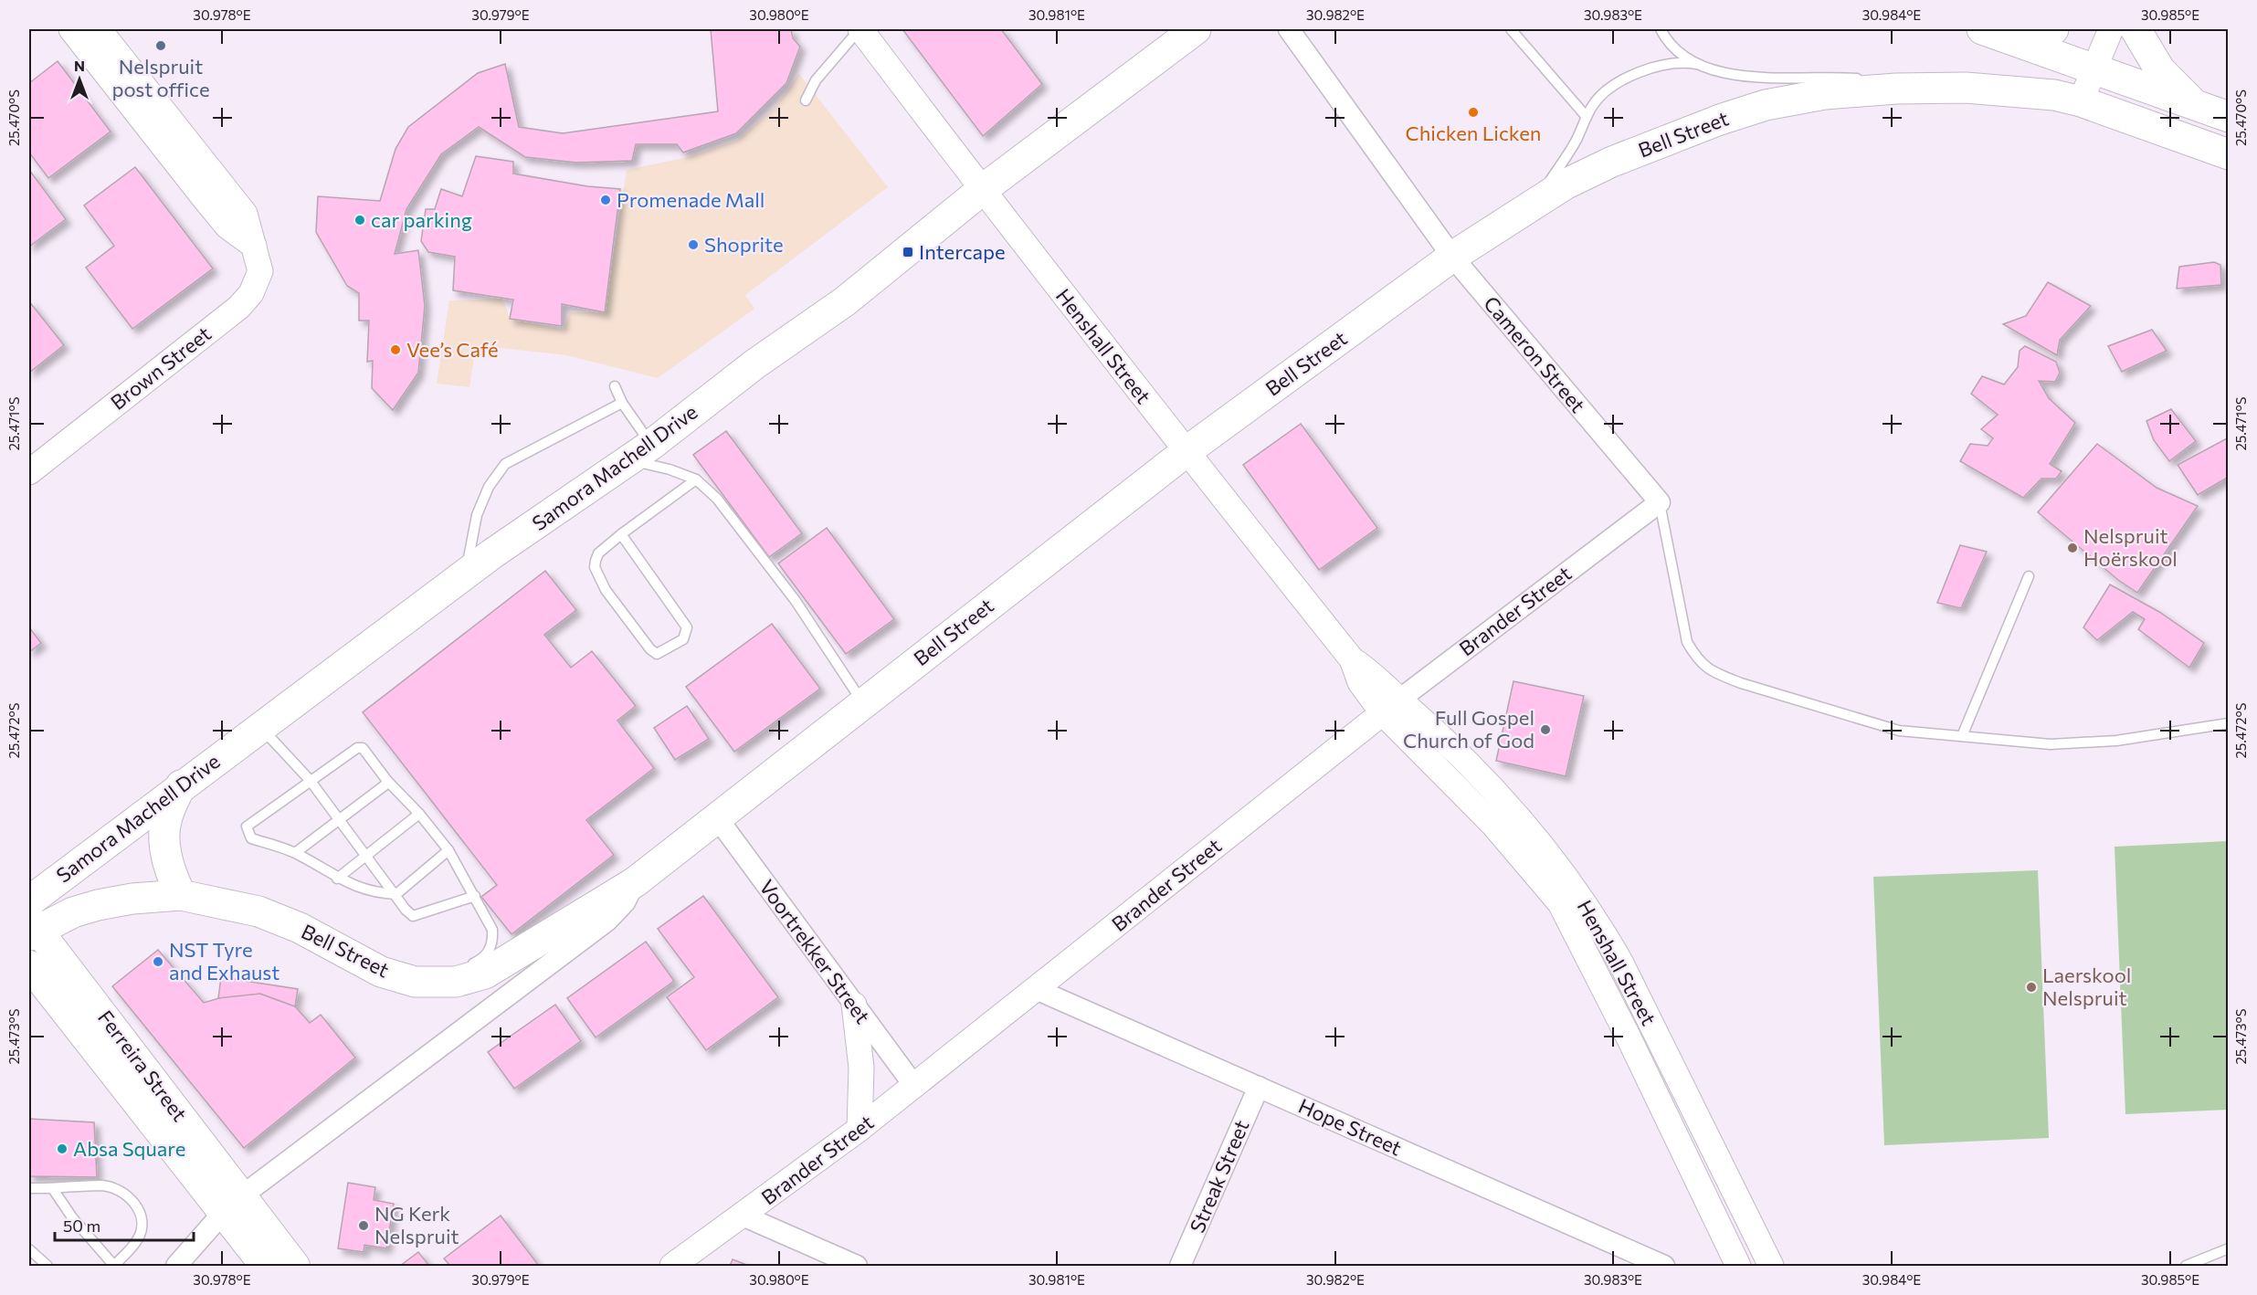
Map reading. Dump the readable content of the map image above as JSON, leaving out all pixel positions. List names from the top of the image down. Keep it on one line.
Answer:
{"streets":{"main road":["Bell Street","Samora Machell Drive","Ferreira Street"],"street":["Henshall Street","Cameron Street","Brown Street","Brander Street","Voortrekker Street","Hope Street","Streak Street"]},"crossings":[["Bell Street","Henshall Street"],["Bell Street","Cameron Street"],["Bell Street","Voortrekker Street"],["Bell Street","Ferreira Street"],["Henshall Street","Samora Machell Drive"],["Henshall Street","Brander Street"],["Cameron Street","Brander Street"],["Brander Street","Voortrekker Street"],["Brander Street","Hope Street"],["Hope Street","Streak Street"]],"places":{"other":["Nelspruit post office","Chicken Licken","Promenade Mall","car parking","Shoprite","Vee’s Café","Nelspruit Hoërskool","Full Gospel Church of God","NST Tyre and Exhaust","Laerskool Nelspruit","Absa Square","NG Kerk Nelspruit"],"transit":["Intercape"]},"scale_bar":"50 m","north":"top","coordinates":["30.978°E","30.979°E","30.980°E","30.981°E","30.982°E","30.983°E","30.984°E","30.985°E","25.470°S","25.471°S","25.472°S","25.473°S"]}
